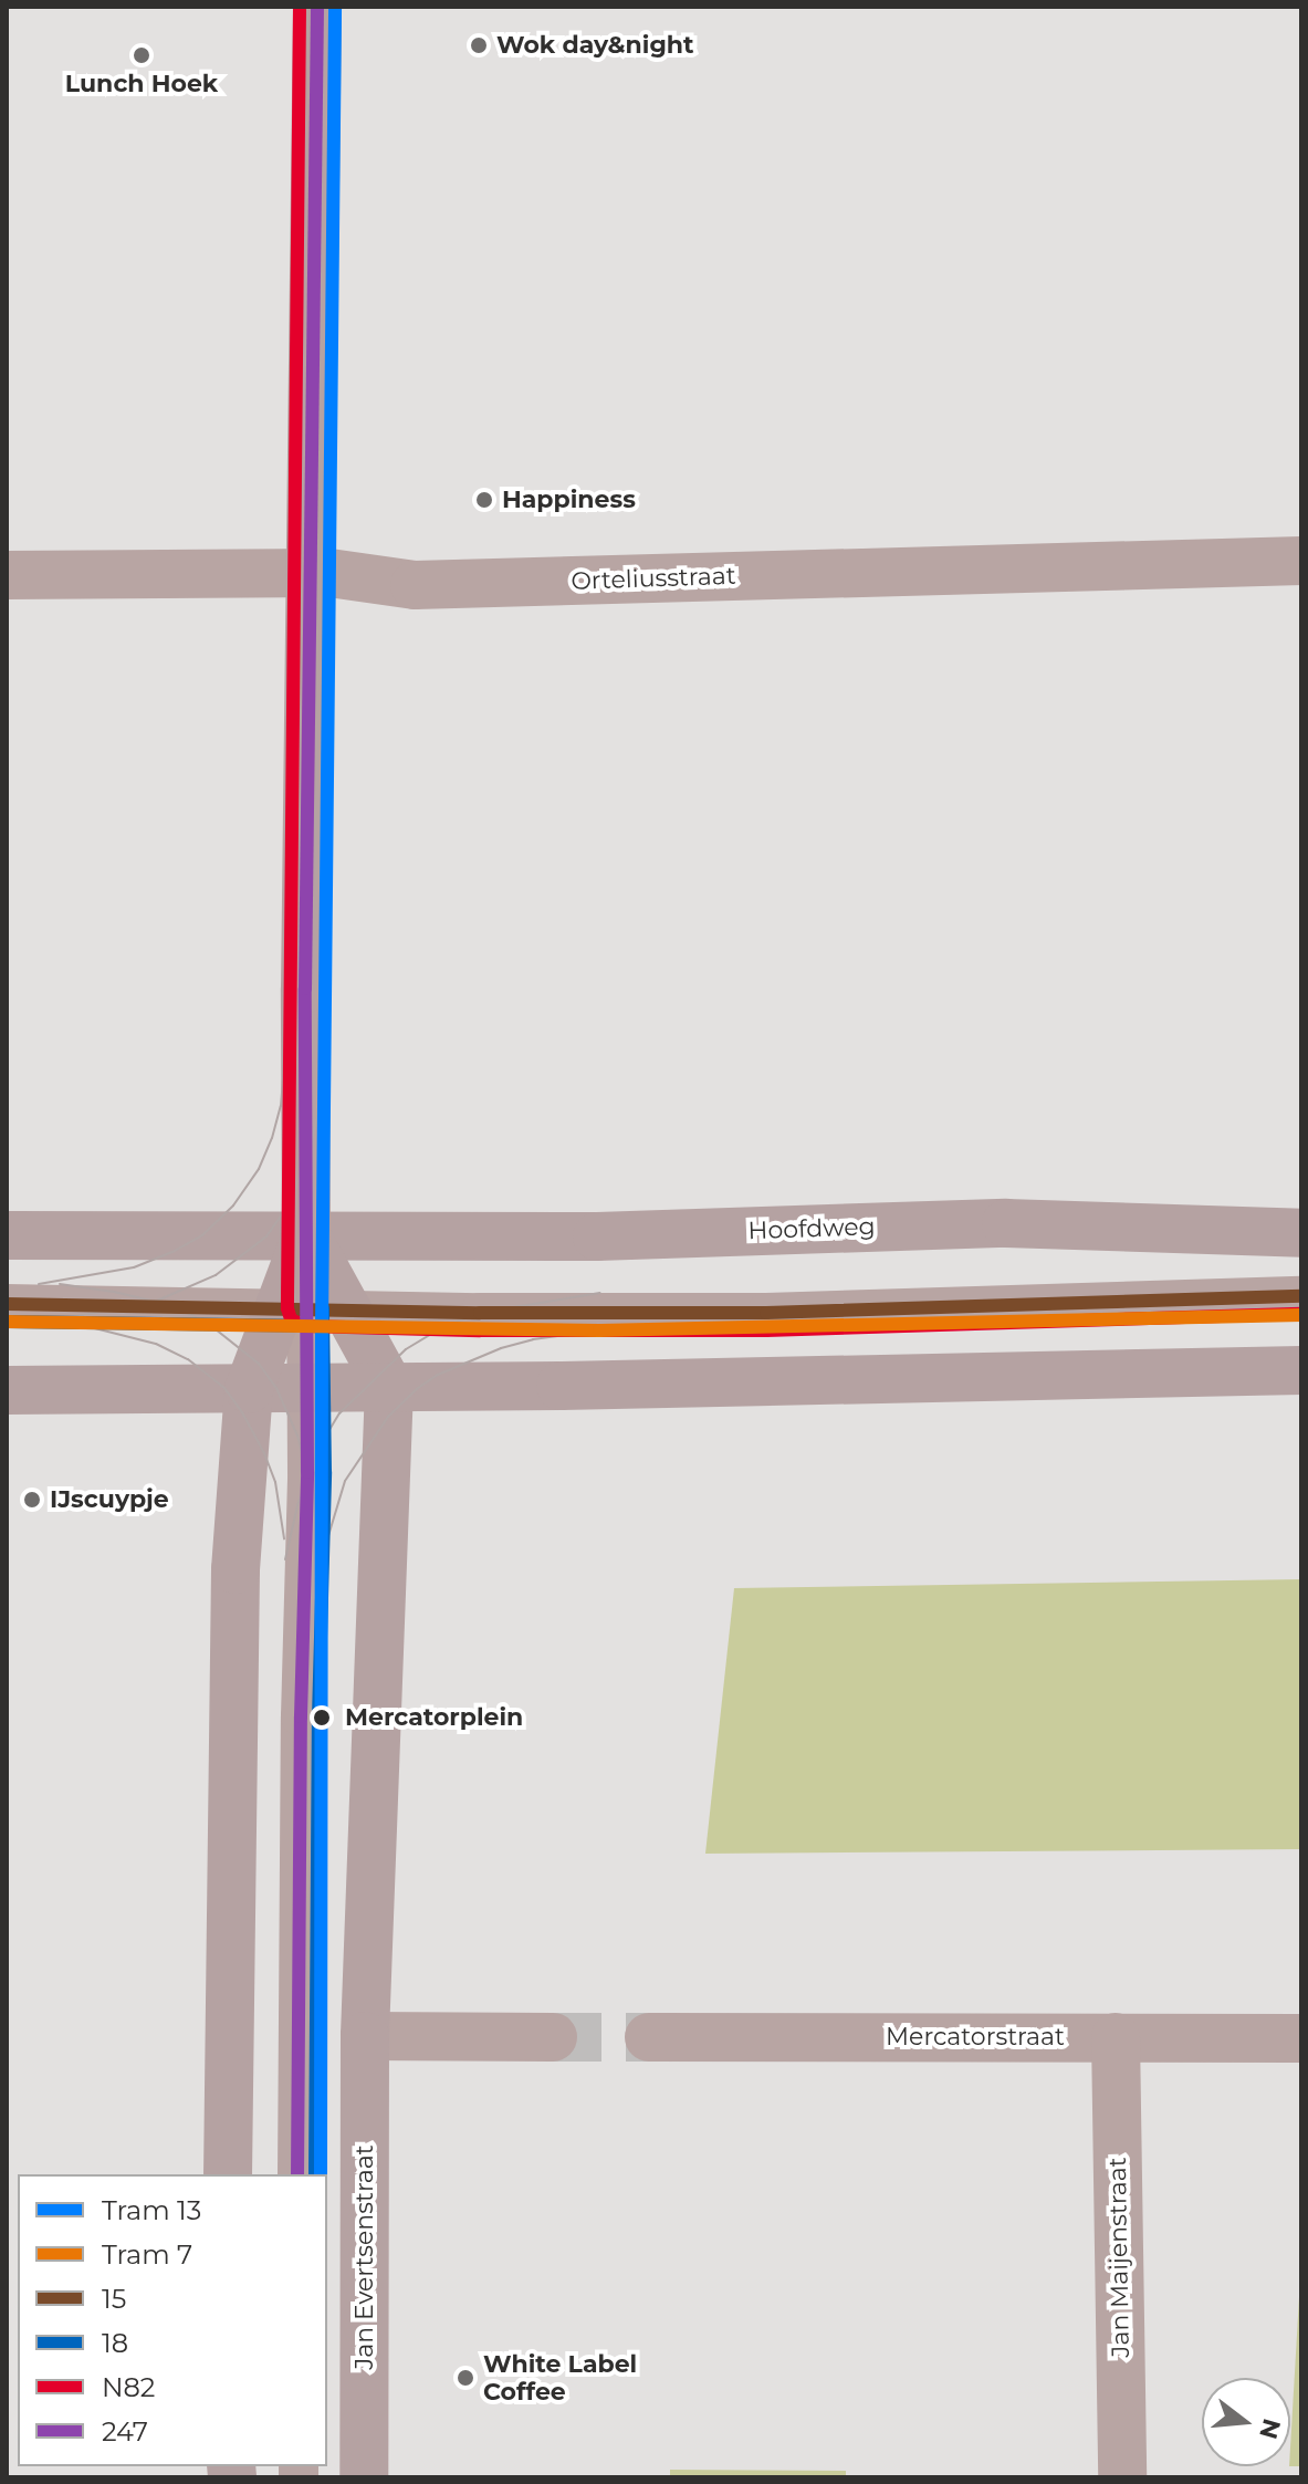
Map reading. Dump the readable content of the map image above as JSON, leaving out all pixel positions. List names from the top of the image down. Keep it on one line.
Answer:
{"streets":{"street":["Orteliusstraat","Hoofdweg","Mercatorstraat","Jan Evertsenstraat","Jan Maijenstraat"]},"crossings":[["Mercatorstraat","Jan Maijenstraat"]],"places":["Wok day&night","Lunch Hoek","Happiness","IJscuypje","Mercatorplein","White Label Coffee"],"lines":["tram line 13","transit line N82","transit line 247","transit line 15","transit line 18","tram line 7"],"legend":["Tram 13","Tram 7","15","18","N82","247"],"north":"right"}
